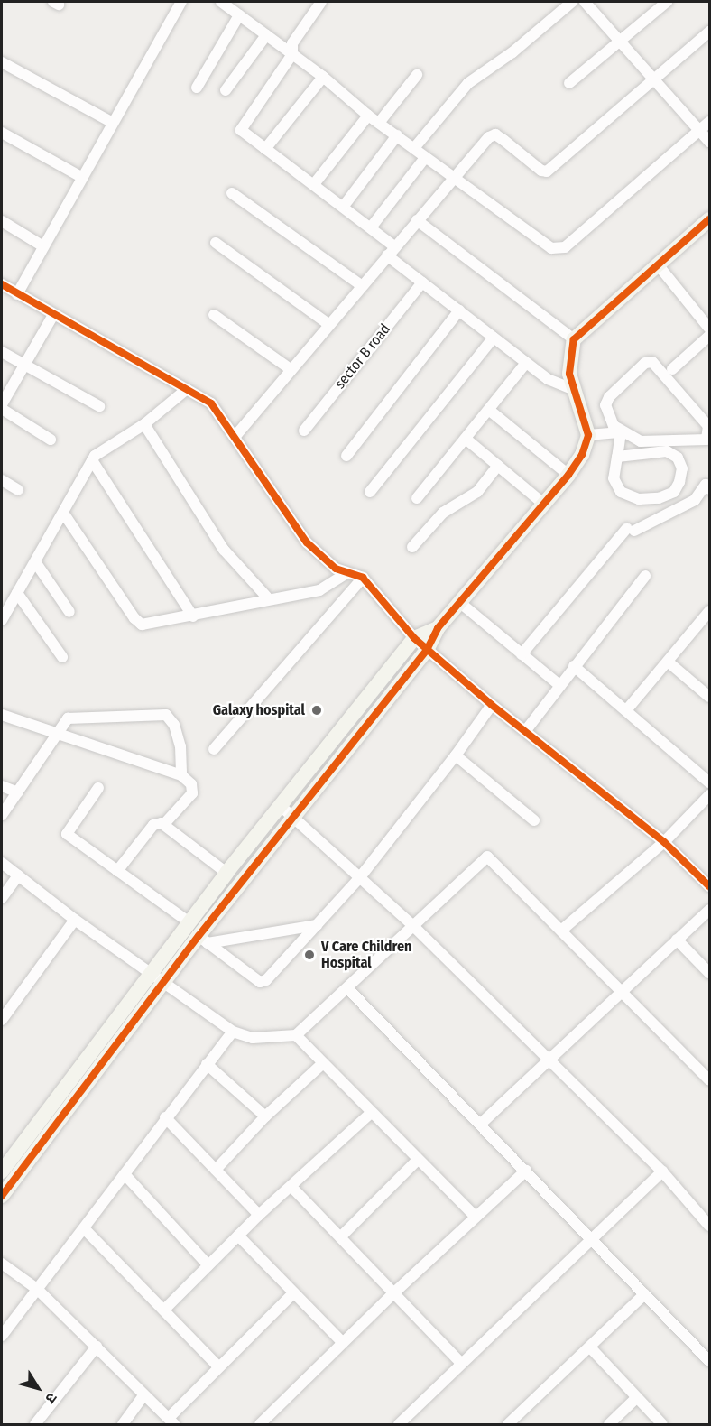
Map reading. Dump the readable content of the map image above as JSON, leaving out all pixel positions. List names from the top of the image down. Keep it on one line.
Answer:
{"streets":{"street":["sector B road"]},"places":["Galaxy hospital","V Care Children Hospital"],"north":"bottom right"}
